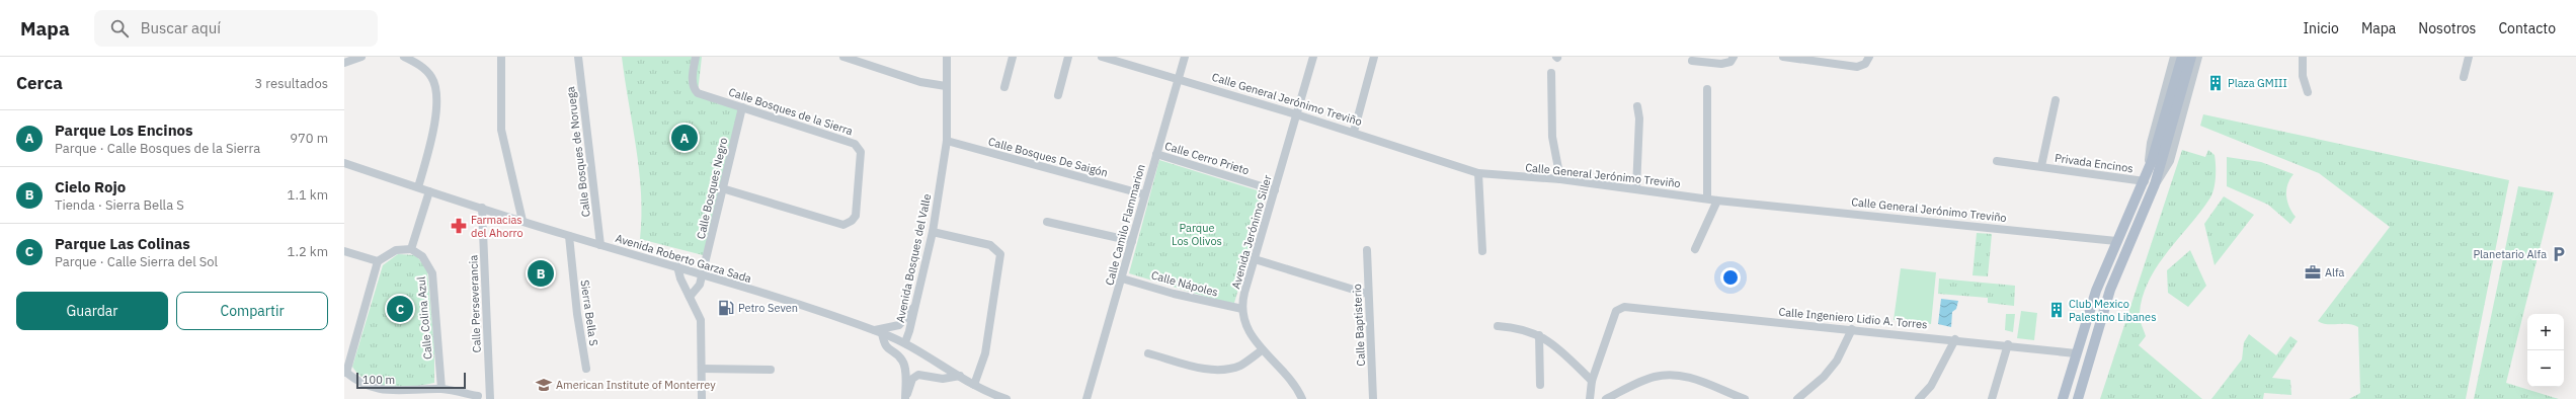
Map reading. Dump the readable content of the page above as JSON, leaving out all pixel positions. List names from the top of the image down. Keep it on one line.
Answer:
{"streets":{"street":["Calle General Jerónimo Treviño","Calle Bosques de la Sierra","Calle Bosques de Noruega","Calle Bosques De Saigón","Calle Cerro Prieto","Privada Encinos","Calle Bosques Negro","Calle Camilo Flammarion","Avenida Jerónimo Siller","Avenida Roberto Garza Sada","Avenida Bosques del Valle","Calle Nápoles","Calle Perseverancia","Sierra Bella S","Calle Colina Azul","Calle Ingeniero Lidio A. Torres","Calle Baptisterio"]},"crossings":[["Calle General Jerónimo Treviño","Calle Camilo Flammarion"],["Calle General Jerónimo Treviño","Avenida Jerónimo Siller"],["Calle Bosques de la Sierra","Calle Bosques Negro"],["Calle Bosques de Noruega","Avenida Roberto Garza Sada"],["Calle Bosques De Saigón","Calle Camilo Flammarion"],["Calle Bosques De Saigón","Avenida Bosques del Valle"],["Calle Cerro Prieto","Calle Camilo Flammarion"],["Calle Cerro Prieto","Avenida Jerónimo Siller"],["Calle Bosques Negro","Avenida Roberto Garza Sada"],["Calle Camilo Flammarion","Calle Nápoles"],["Avenida Jerónimo Siller","Calle Nápoles"],["Avenida Roberto Garza Sada","Avenida Bosques del Valle"],["Avenida Roberto Garza Sada","Calle Perseverancia"],["Avenida Roberto Garza Sada","Sierra Bella S"]],"parks":["Parque Los Olivos"],"places":{"building":["Plaza GMIII","Club Mexico Palestino Libanes"],"pharmacy":["Farmacias del Ahorro"],"parking":["Planetario Alfa"],"office":["Alfa"],"fuel station":["Petro Seven"],"school or university":["American Institute of Monterrey"]},"scale_bar":"100 m","page":{"header":"Mapa","search":"Buscar aquí","nav":["Inicio","Mapa","Nosotros","Contacto"],"heading":["Cerca","3 resultados"],"list":[{"mark":"A","name":"Parque Los Encinos","note":"Parque · Calle Bosques de la Sierra","value":"970 m"},{"mark":"B","name":"Cielo Rojo","note":"Tienda · Sierra Bella S","value":"1.1 km"},{"mark":"C","name":"Parque Las Colinas","note":"Parque · Calle Sierra del Sol","value":"1.2 km"}],"pins":["A","B","C"],"buttons":["Guardar","Compartir"],"map_buttons":["+","−"],"scale":"100 m"}}
